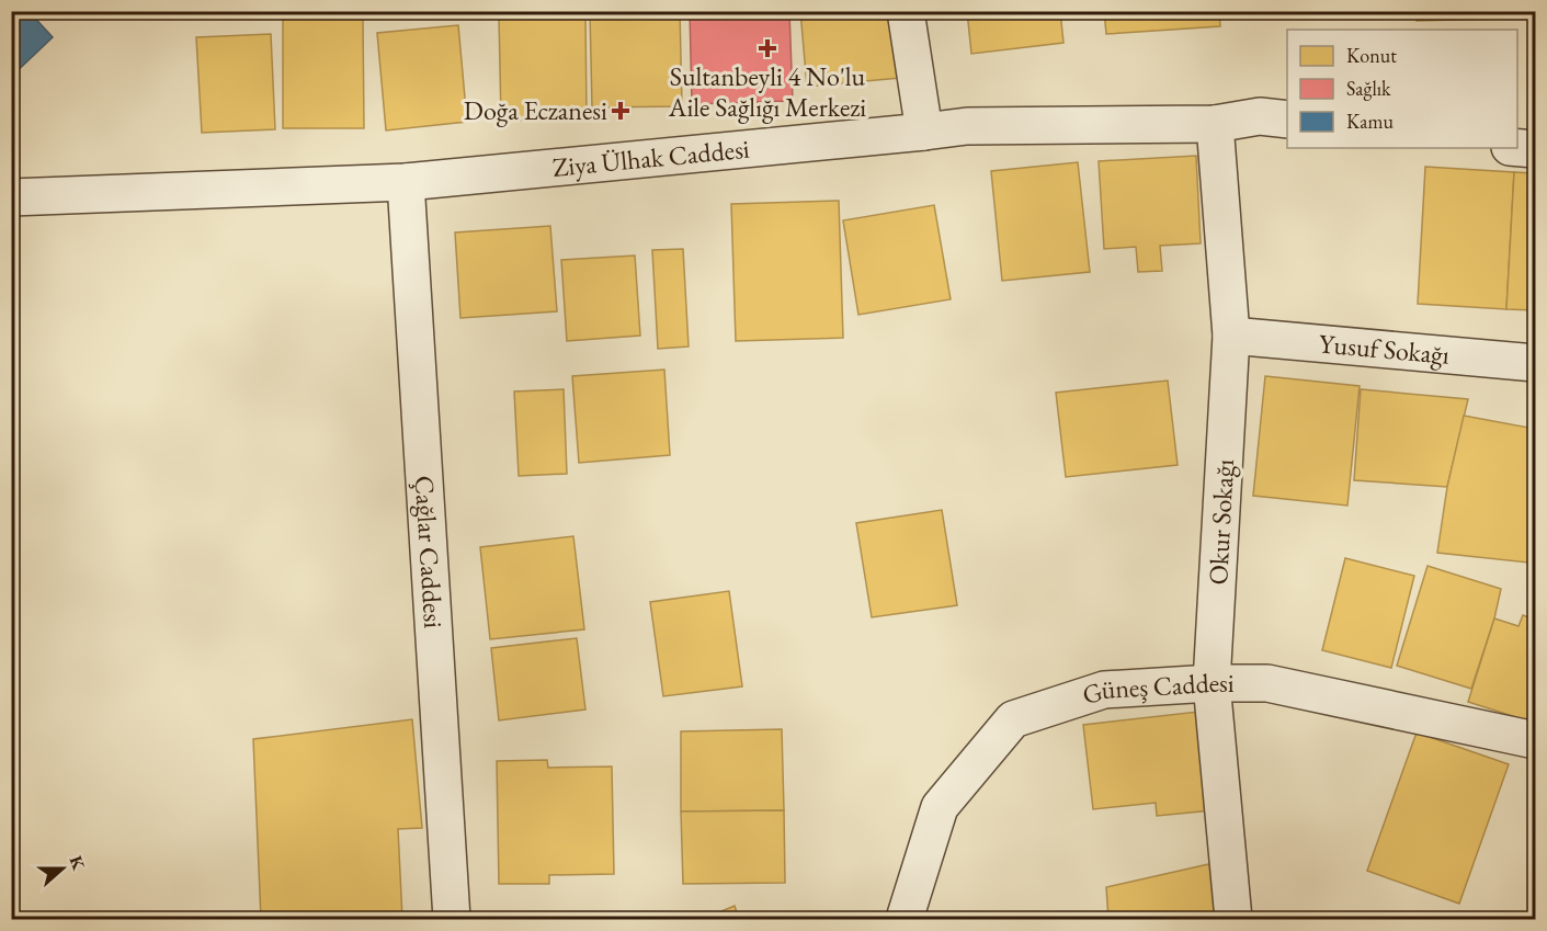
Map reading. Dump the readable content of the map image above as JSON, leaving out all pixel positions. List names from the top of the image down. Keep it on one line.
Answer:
{"streets":{"street":["Ziya Ülhak Caddesi","Yusuf Sokağı","Okur Sokağı","Çağlar Caddesi","Güneş Caddesi"]},"crossings":[["Ziya Ülhak Caddesi","Okur Sokağı"],["Ziya Ülhak Caddesi","Çağlar Caddesi"],["Yusuf Sokağı","Okur Sokağı"],["Okur Sokağı","Güneş Caddesi"]],"places":{"health":["Sultanbeyli 4 No'lu Aile Sağlığı Merkezi","Doğa Eczanesi"]},"legend":["Konut","Sağlık","Kamu"],"north":"right"}
